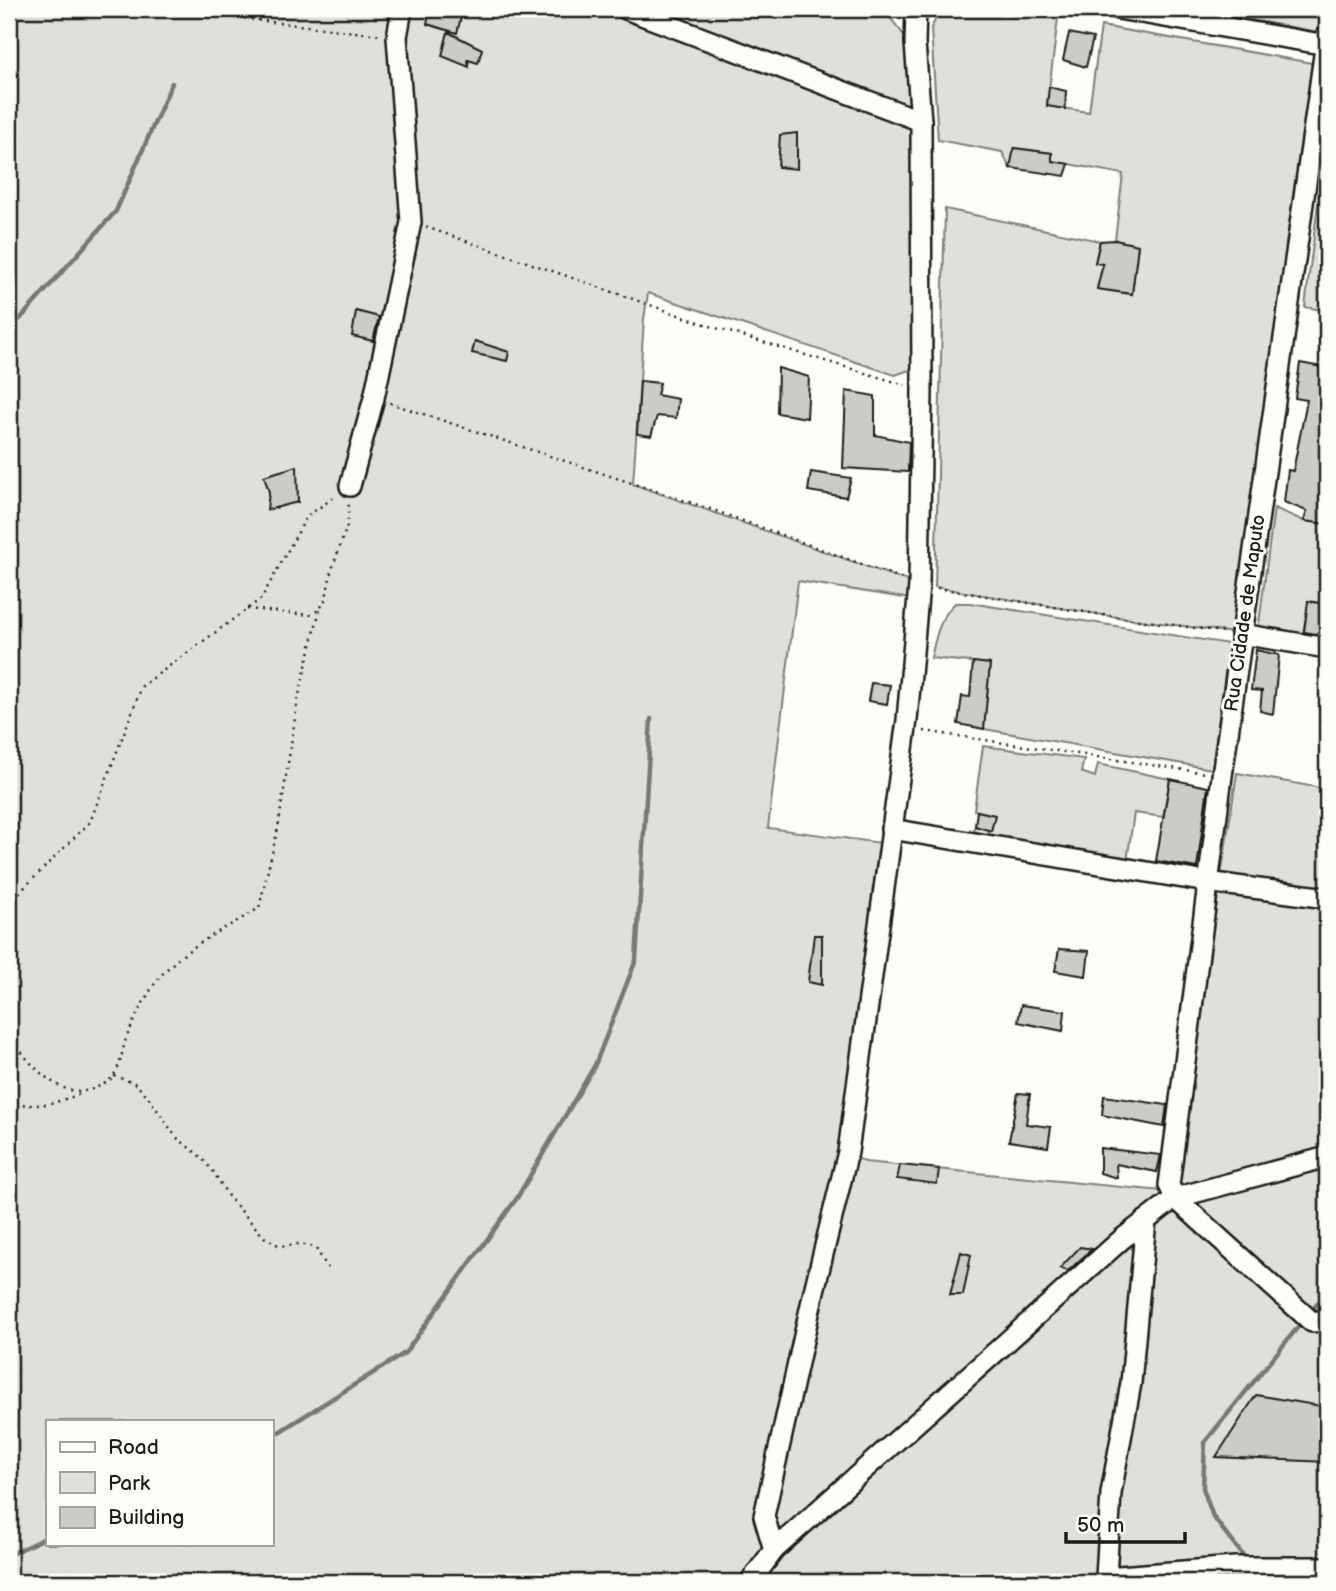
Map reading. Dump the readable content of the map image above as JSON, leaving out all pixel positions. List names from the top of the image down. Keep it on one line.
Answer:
{"streets":{"street":["Rua Cidade de Maputo"]},"legend":["Road","Park","Building"],"scale_bar":"50 m"}
